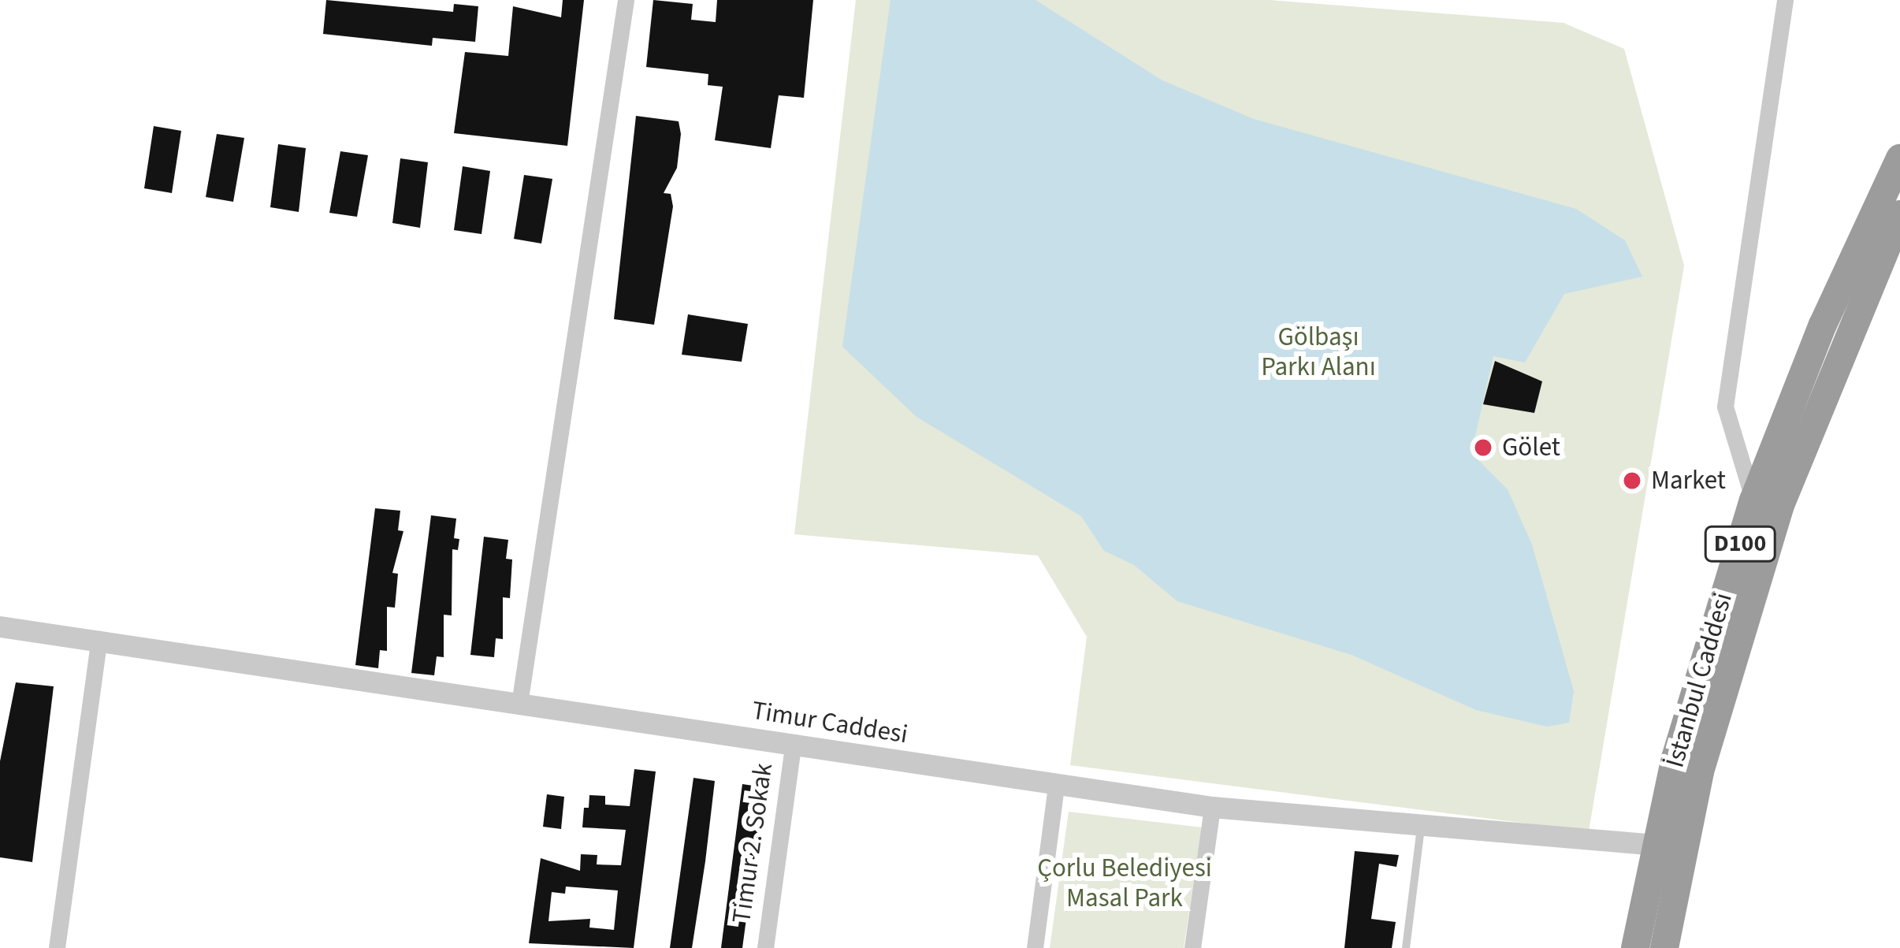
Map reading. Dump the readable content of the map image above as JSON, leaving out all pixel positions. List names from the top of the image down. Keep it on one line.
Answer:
{"streets":{"highway":["D100","İstanbul Caddesi"],"street":["Timur Caddesi","Timur 2. Sokak"]},"crossings":[["İstanbul Caddesi","Timur Caddesi"],["Timur Caddesi","Timur 2. Sokak"]],"parks":["Gölbaşı Parkı Alanı","Çorlu Belediyesi Masal Park"],"places":["Gölet","Market"]}
